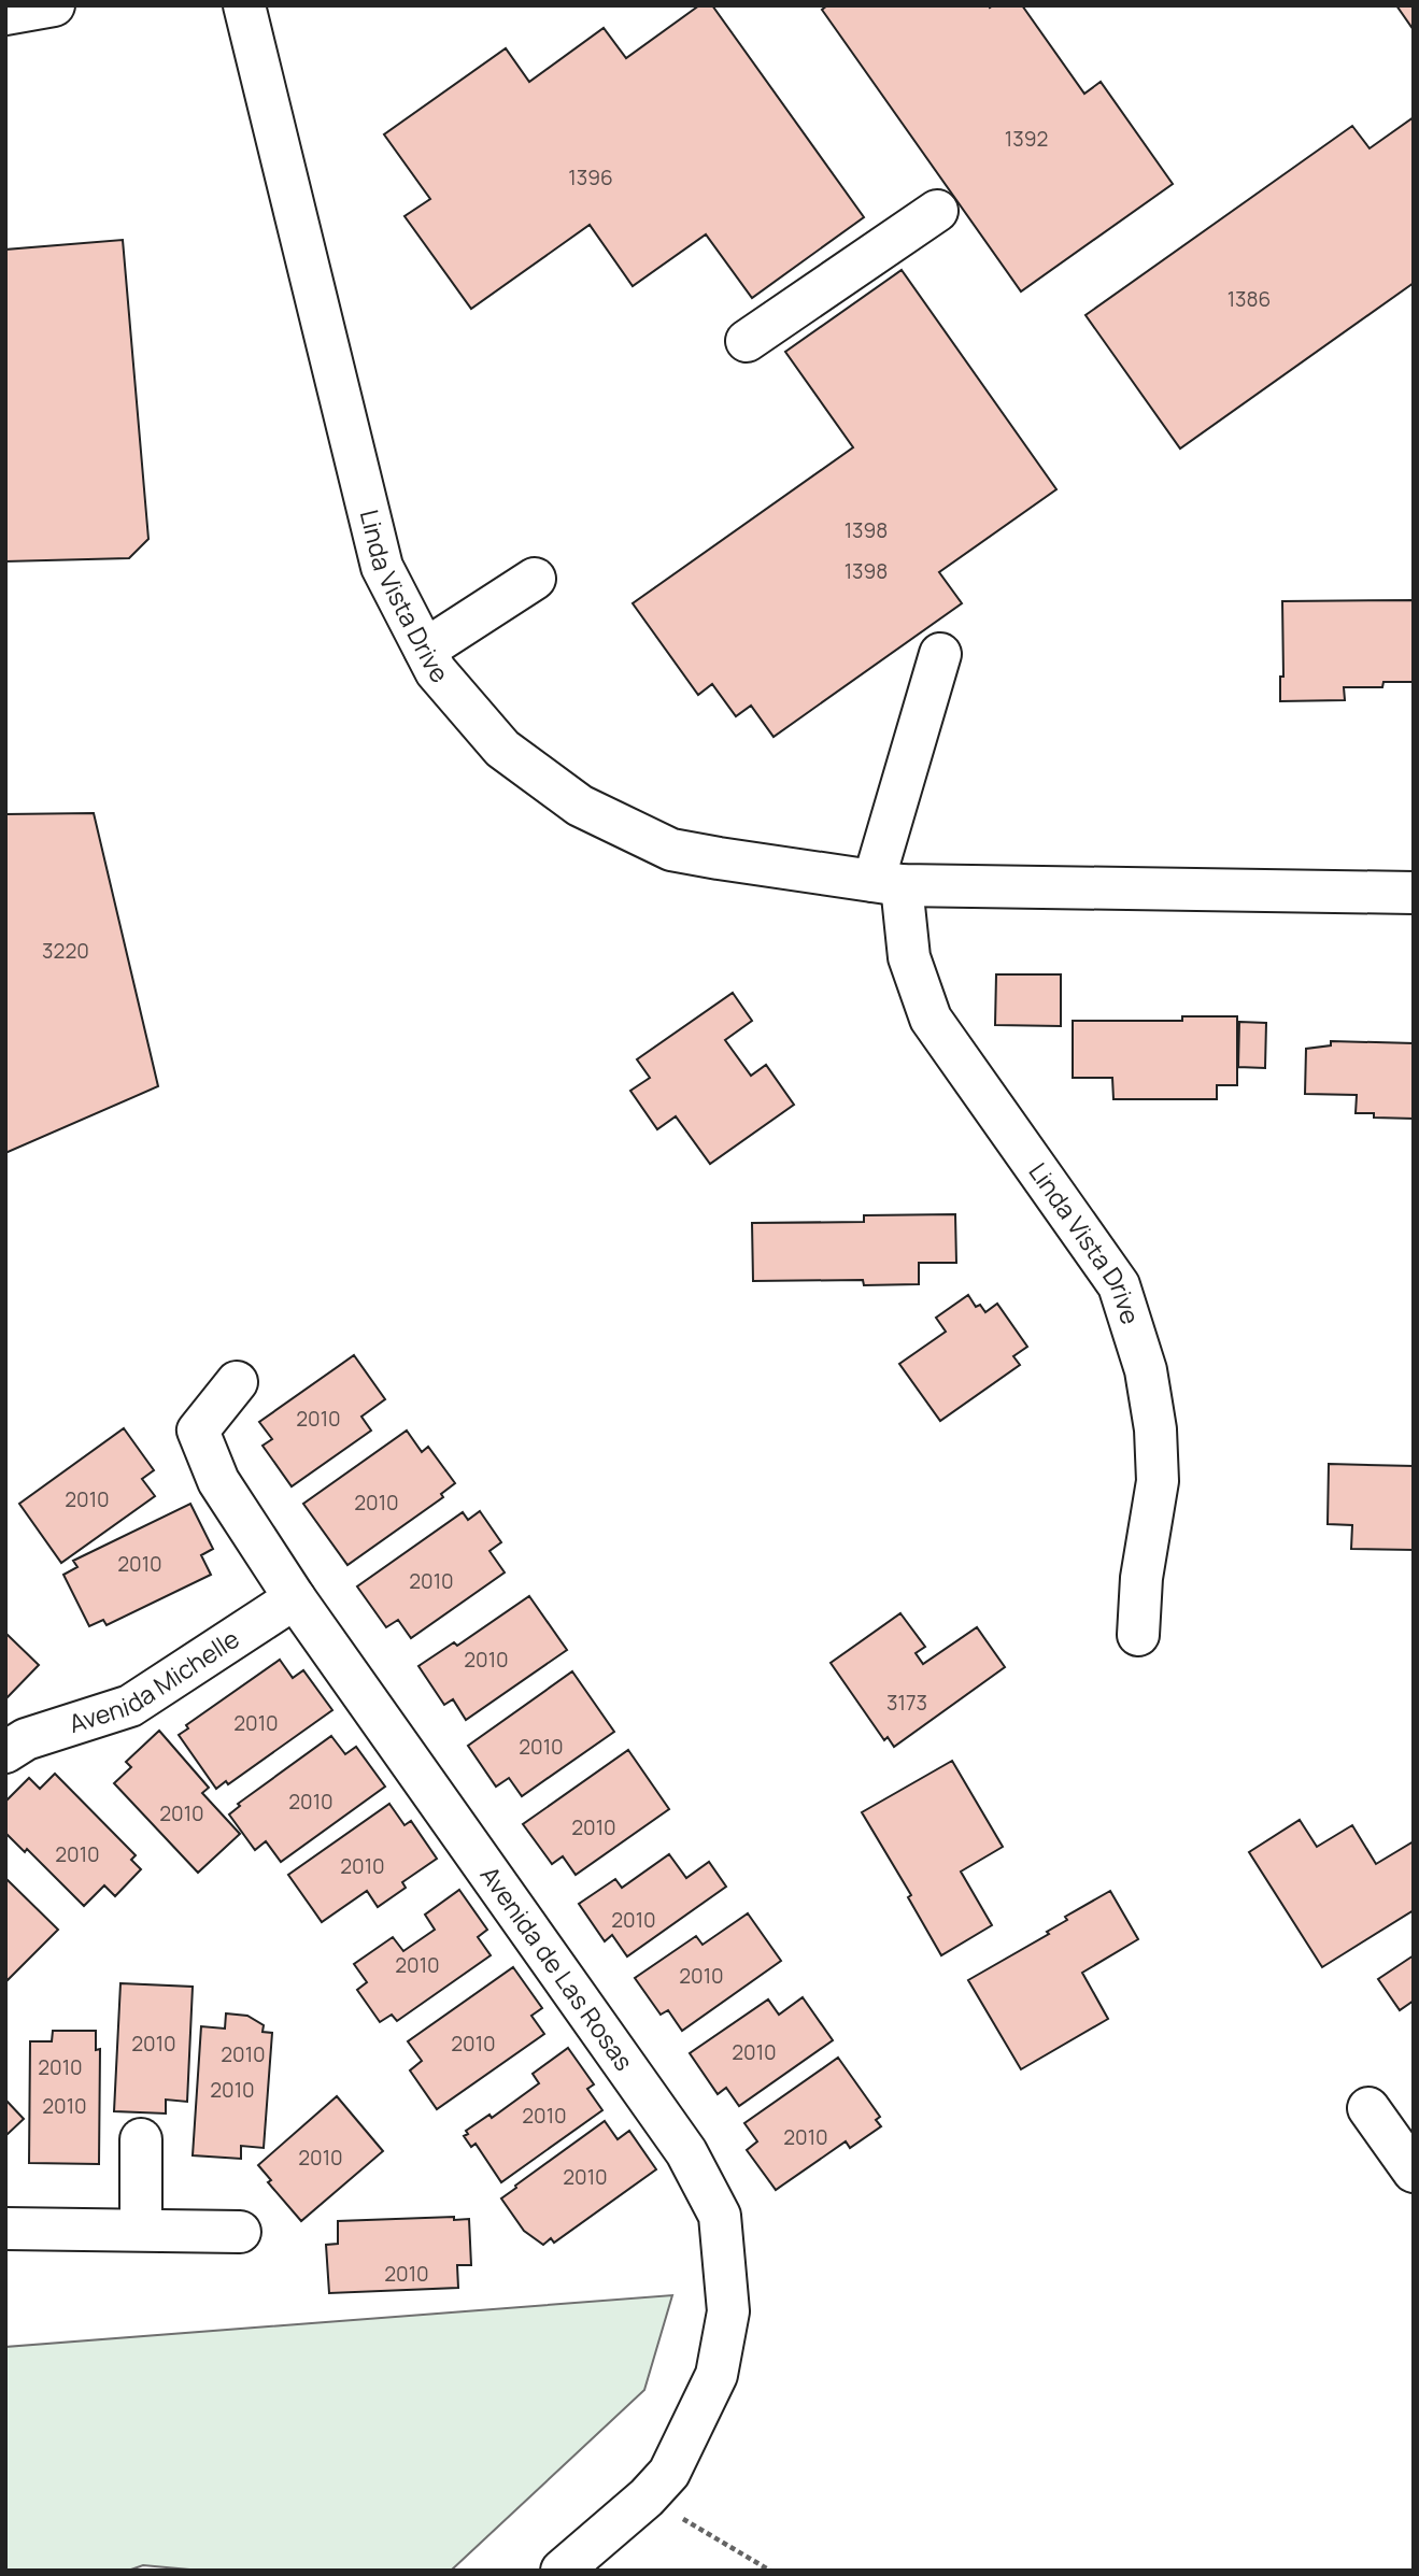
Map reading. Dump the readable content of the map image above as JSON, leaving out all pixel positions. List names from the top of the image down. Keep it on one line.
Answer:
{"streets":{"street":["Linda Vista Drive","Avenida Michelle","Avenida de Las Rosas"]},"crossings":[["Avenida Michelle","Avenida de Las Rosas"]],"house_numbers":["1392","1396","1386","1398","1398","3220","2010","2010","2010","2010","2010","2010","3173","2010","2010","2010","2010","2010","2010","2010","2010","2010","2010","2010","2010","2010","2010","2010","2010","2010","2010","2010","2010","2010","2010"]}
